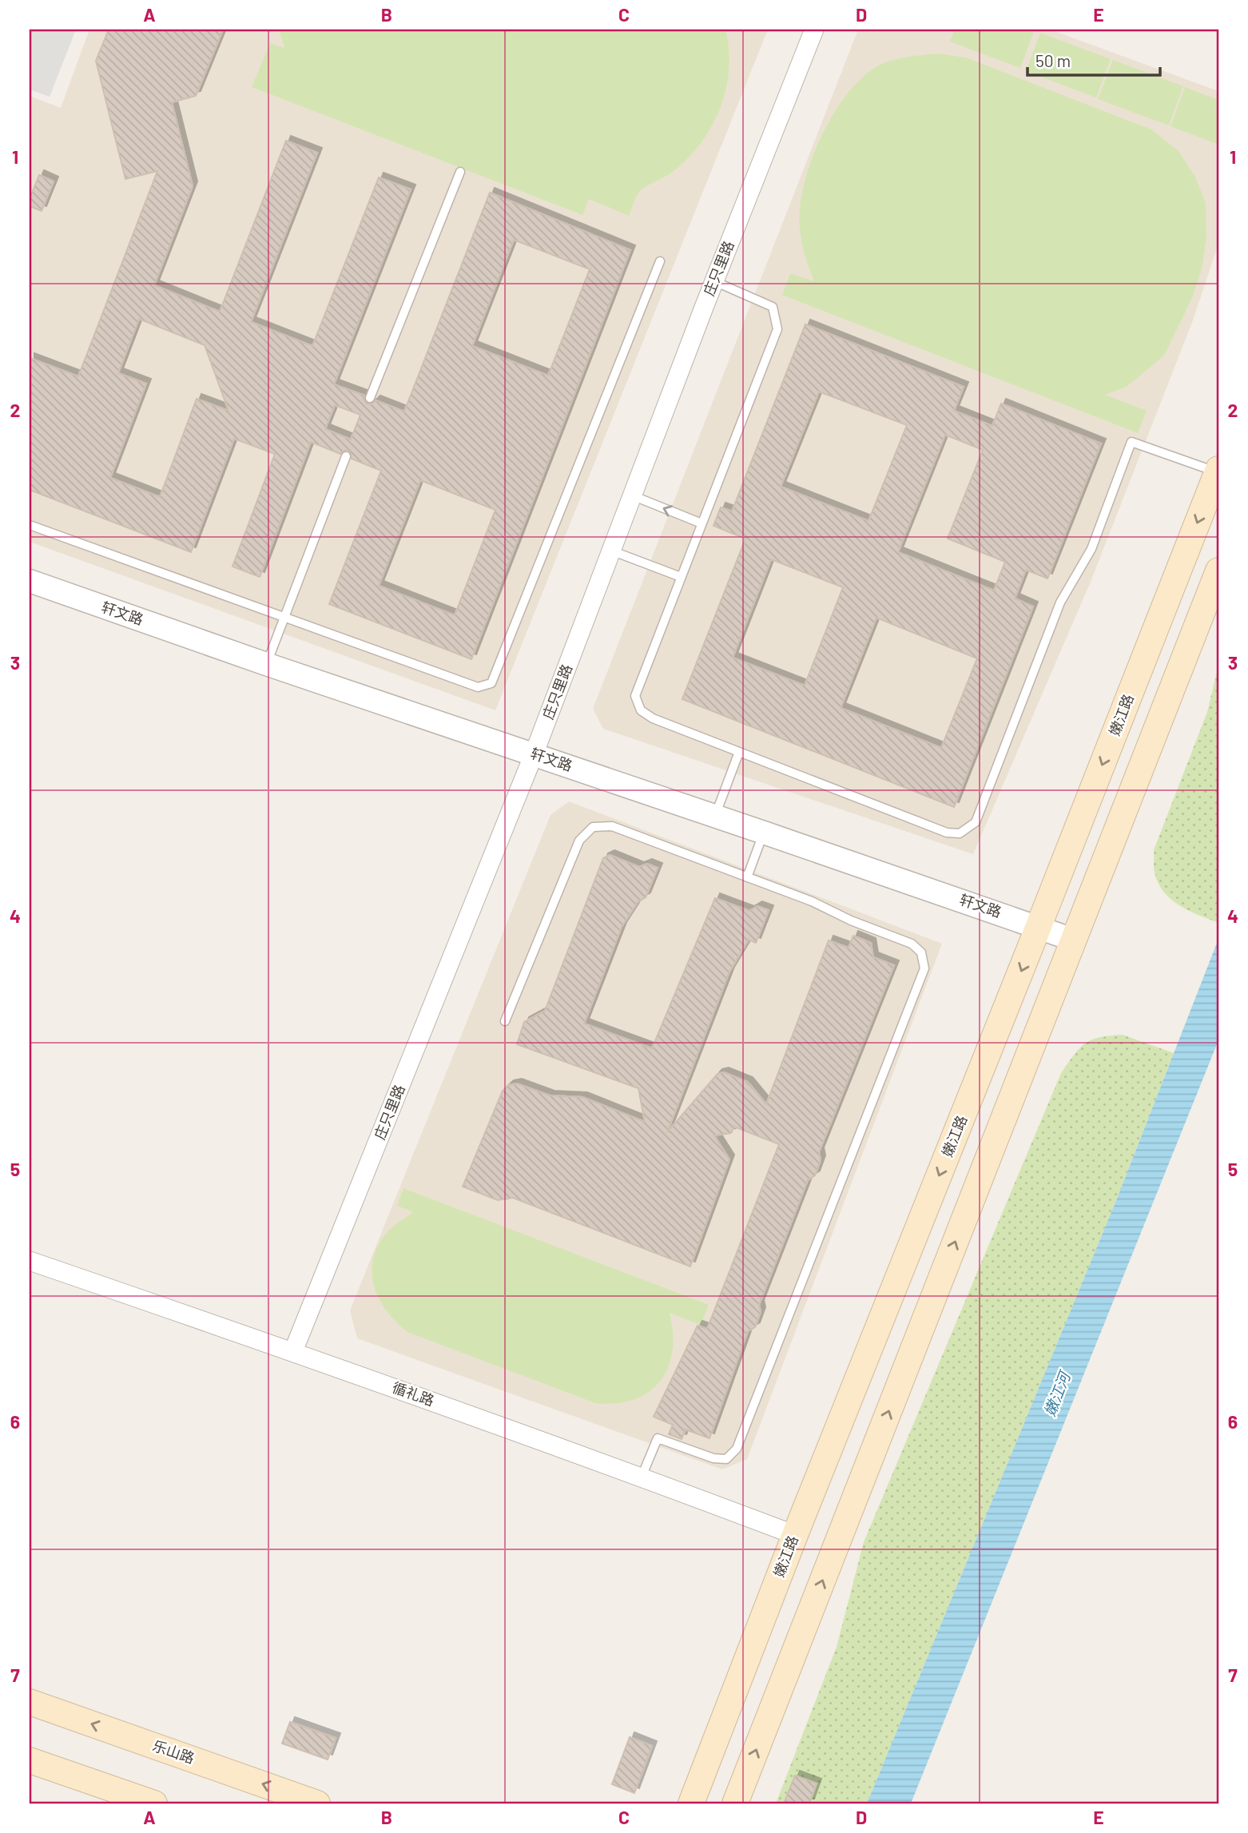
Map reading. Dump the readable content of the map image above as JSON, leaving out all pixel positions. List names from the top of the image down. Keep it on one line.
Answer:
{"streets":{"main road":["嫩江路","乐山路"],"street":["庄只里路","轩文路","循礼路"]},"crossings":[["庄只里路","轩文路"],["庄只里路","循礼路"],["轩文路","嫩江路"],["嫩江路","循礼路"]],"water":["嫩江河"],"scale_bar":"50 m","grid":{"columns":["A","B","C","D","E"],"rows":["1","2","3","4","5","6","7"]}}
